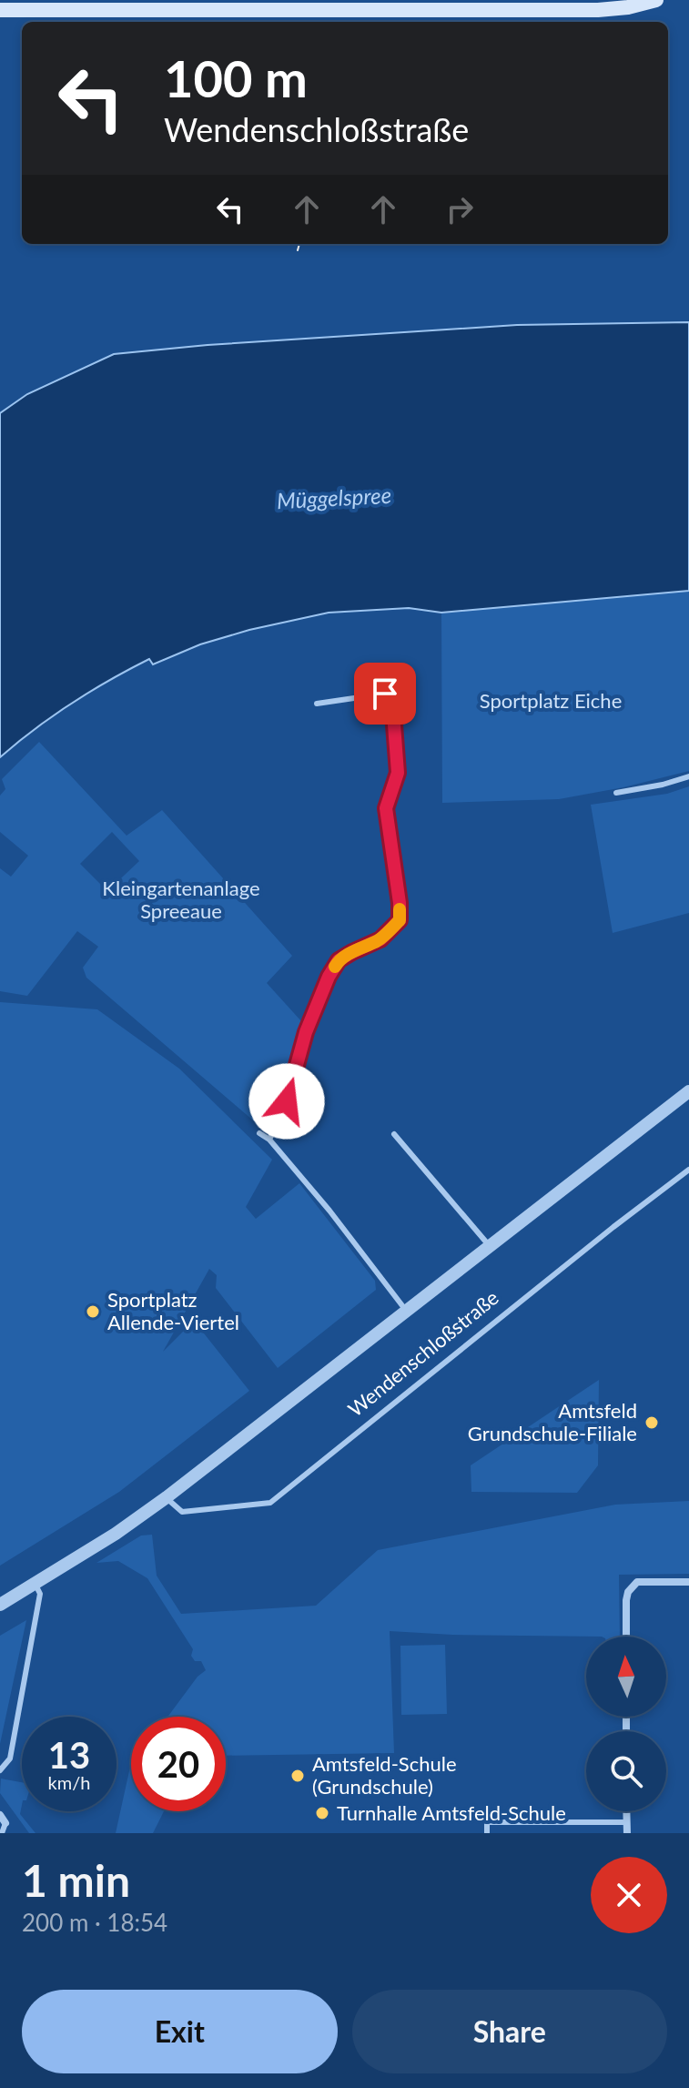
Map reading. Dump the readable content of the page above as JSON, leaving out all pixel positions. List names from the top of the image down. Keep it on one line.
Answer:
{"streets":{"lane":["Wendenschloßstraße"]},"water":["Müggelspree"],"parks":["Sportplatz Eiche","Kleingartenanlage Spreeaue"],"places":["Sportplatz Allende-Viertel","Amtsfeld Grundschule-Filiale","Amtsfeld-Schule (Grundschule)","Turnhalle Amtsfeld-Schule"],"north":"top","page":{"turn":["100 m","Wendenschloßstraße"],"speed":"13 km/h","limit":"20","heading":["1 min","200 m · 18:54"],"buttons":["Exit","Share"]}}
